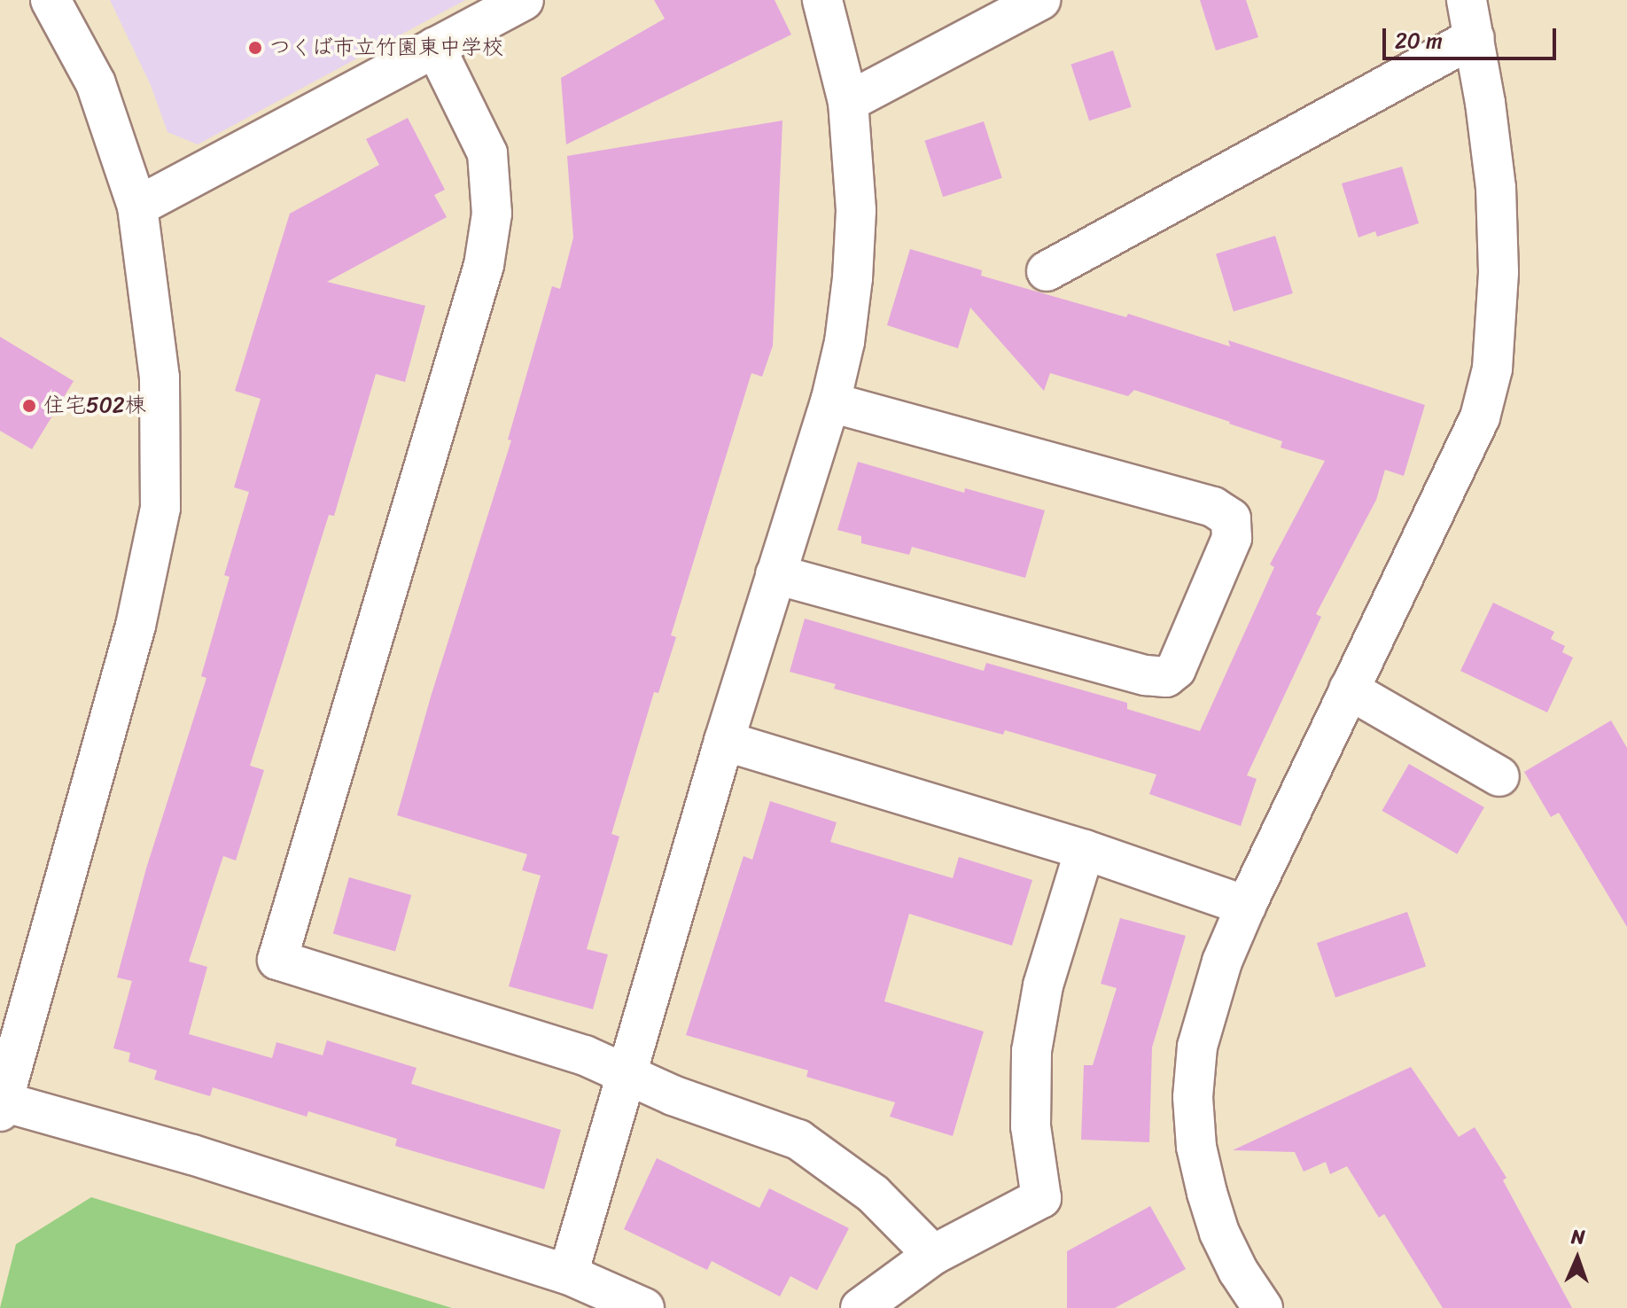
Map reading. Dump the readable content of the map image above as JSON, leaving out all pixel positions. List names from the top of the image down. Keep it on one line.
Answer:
{"places":["つくば市立竹園東中学校","住宅502棟"],"scale_bar":"20 m","north":"top"}
